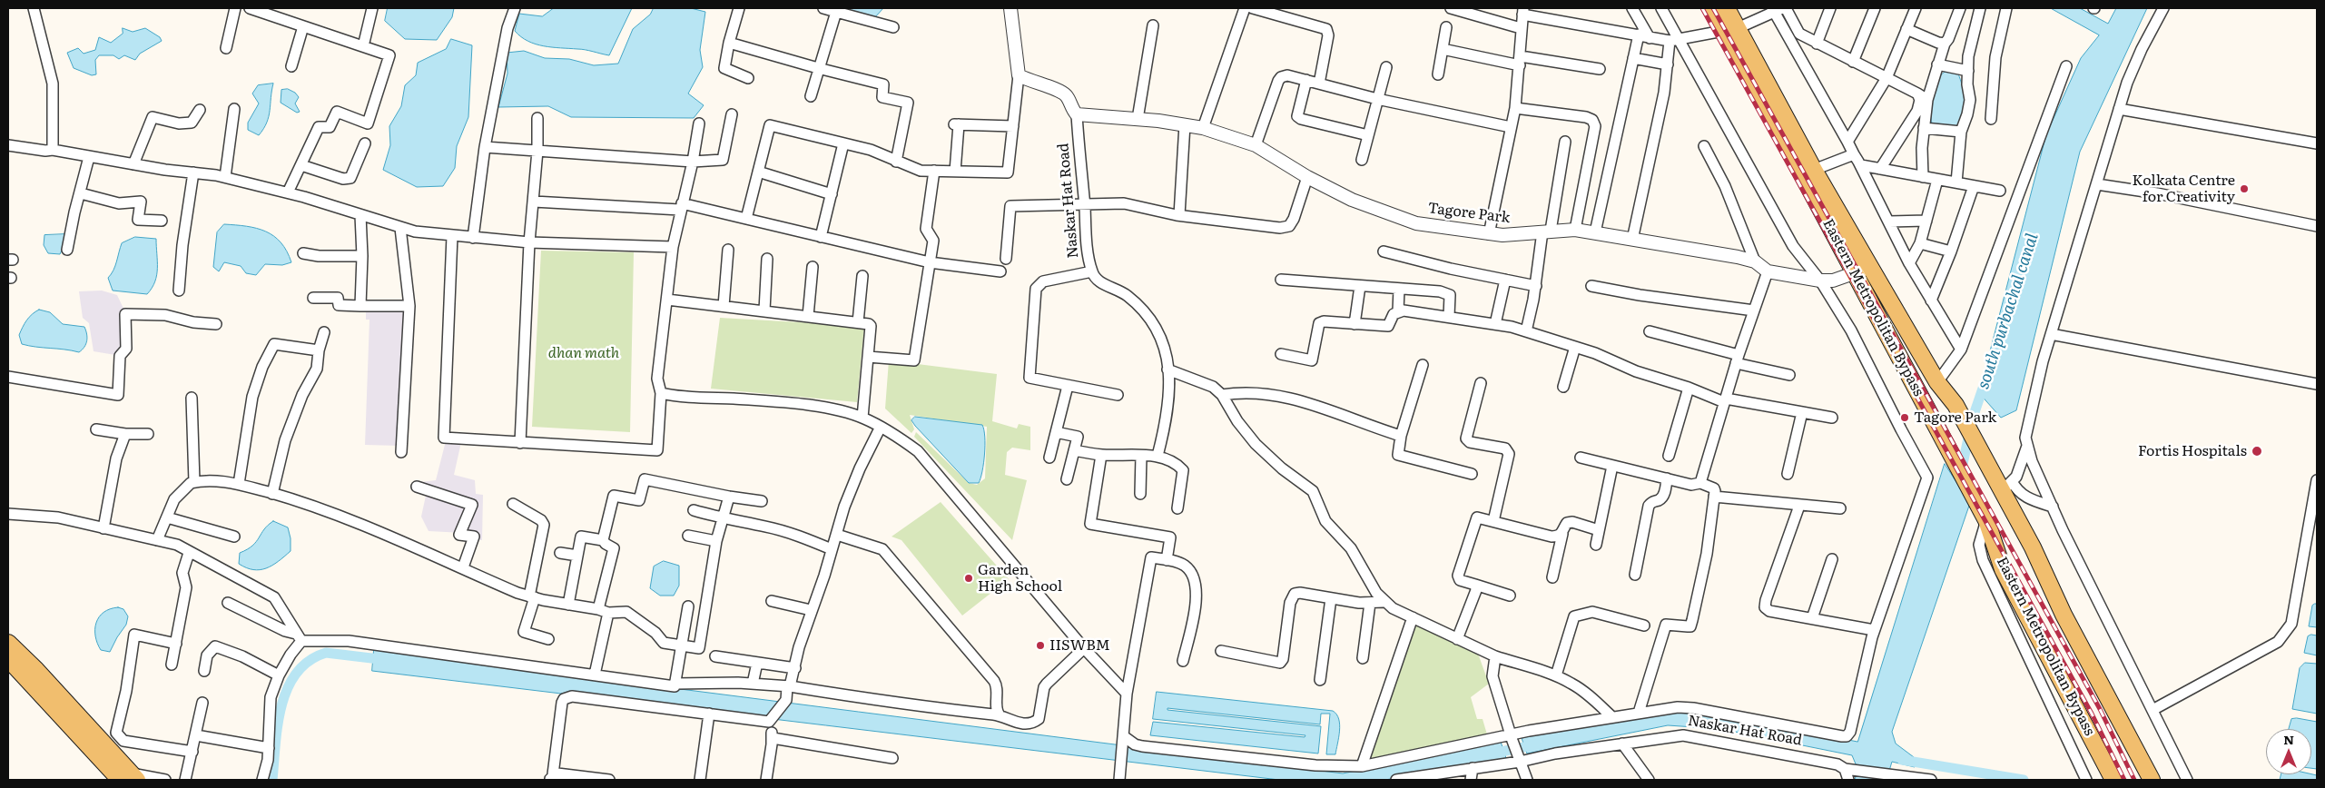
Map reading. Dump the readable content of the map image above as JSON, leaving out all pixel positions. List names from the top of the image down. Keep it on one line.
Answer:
{"streets":{"main road":["Eastern Metropolitan Bypass"],"street":["Naskar Hat Road","Tagore Park"]},"crossings":[["Naskar Hat Road","Tagore Park"],["Tagore Park","Eastern Metropolitan Bypass"]],"water":["south purbachal canal"],"parks":["dhan math"],"places":["Kolkata Centre for Creativity","Tagore Park","Fortis Hospitals","Garden High School","IISWBM"],"north":"top"}
